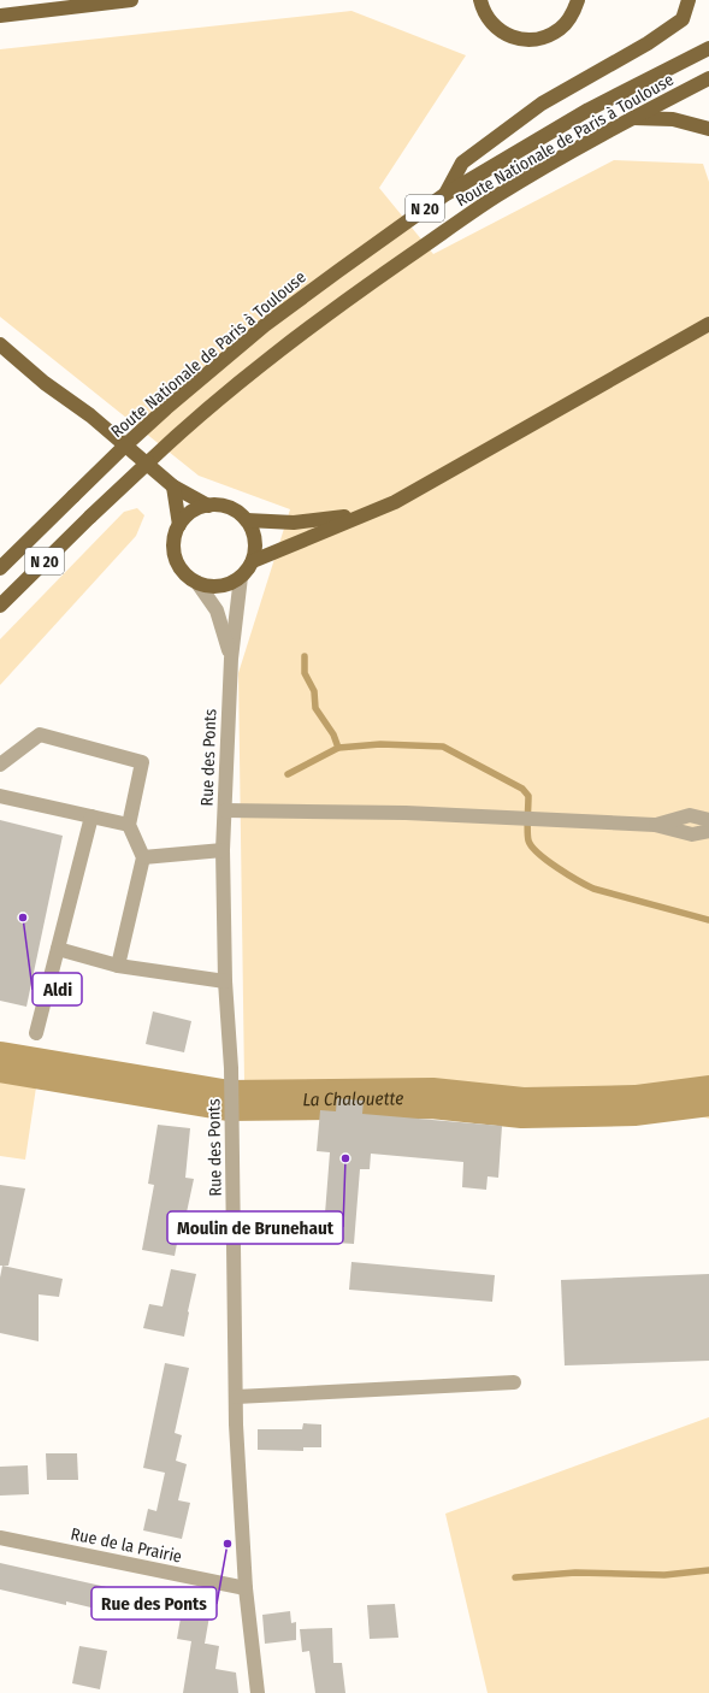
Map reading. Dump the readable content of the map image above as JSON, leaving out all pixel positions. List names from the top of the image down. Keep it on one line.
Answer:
{"streets":{"main road":["Route Nationale de Paris à Toulouse","N 20"],"street":["Rue des Ponts","Rue de la Prairie"]},"crossings":[["Rue des Ponts","Rue de la Prairie"]],"water":["La Chalouette"],"places":["Aldi","Moulin de Brunehaut","Rue des Ponts"]}
